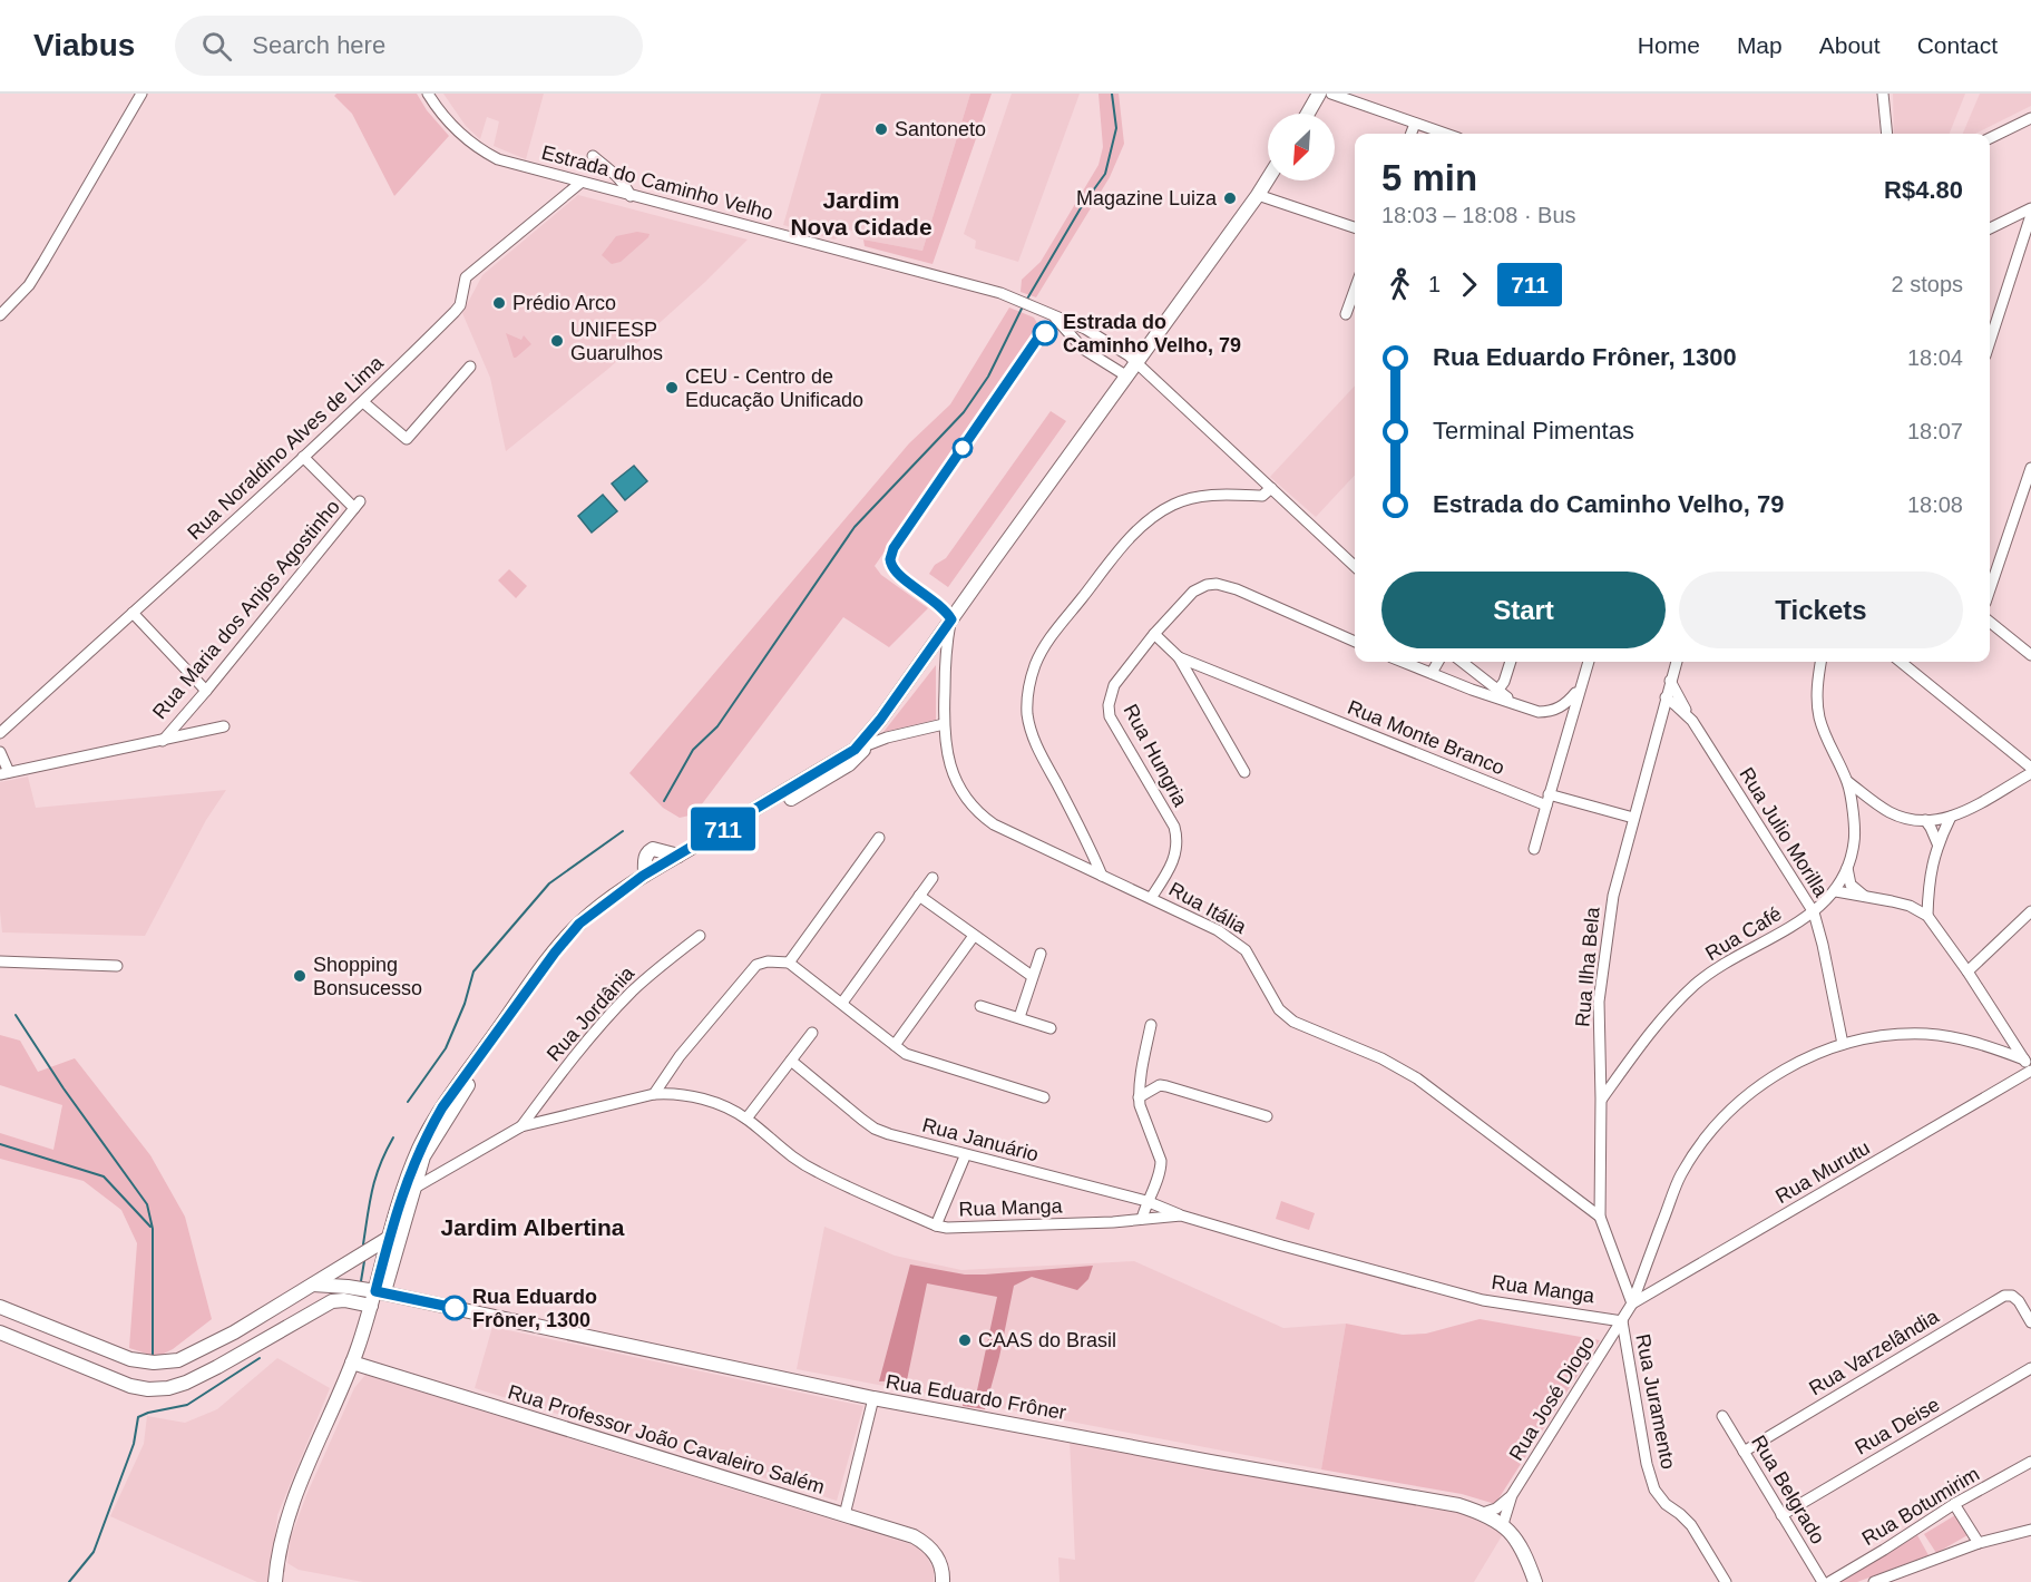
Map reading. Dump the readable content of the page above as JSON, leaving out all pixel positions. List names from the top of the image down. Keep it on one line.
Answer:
{"streets":{"main road":["Rua Eduardo Frôner","Rua Professor João Cavaleiro Salém"],"street":["Estrada do Caminho Velho","Rua Noraldino Alves de Lima","Rua Maria dos Anjos Agostinho","Rua Monte Branco","Rua Hungria","Rua Julio Morilla","Rua Itália","Rua Café","Rua Ilha Bela","Rua Jordânia","Rua Januário","Rua Murutu","Rua Manga","Rua Varzelândia","Rua José Diogo","Rua Juramento","Rua Deise","Rua Belgrado","Rua Botumirim"]},"crossings":[["Estrada do Caminho Velho","Rua Noraldino Alves de Lima"],["Rua Noraldino Alves de Lima","Rua Maria dos Anjos Agostinho"],["Rua Monte Branco","Rua Ilha Bela"],["Rua Hungria","Rua Itália"],["Rua Julio Morilla","Rua Café"],["Rua Julio Morilla","Rua Ilha Bela"],["Rua Itália","Rua Ilha Bela"],["Rua Café","Rua Ilha Bela"],["Rua Ilha Bela","Rua Murutu"],["Rua Jordânia","Rua Manga"],["Rua Januário","Rua Manga"],["Rua Manga","Rua José Diogo"],["Rua Manga","Rua Juramento"],["Rua Varzelândia","Rua Belgrado"],["Rua Eduardo Frôner","Rua José Diogo"],["Rua José Diogo","Rua Juramento"],["Rua Deise","Rua Belgrado"]],"districts":["Jardim Nova Cidade","Jardim Albertina"],"places":["Santoneto","Magazine Luiza","Prédio Arco","Estrada do Caminho Velho, 79","UNIFESP Guarulhos","CEU - Centro de Educação Unificado","Shopping Bonsucesso","Rua Eduardo Frôner, 1300","CAAS do Brasil"],"lines":["bus line 711"],"north":"bottom left","page":{"header":"Viabus","search":"Search here","nav":["Home","Map","About","Contact"],"on_map":"711","heading":["5 min","18:03 – 18:08 · Bus","R$4.80"],"legs":["1","711","2 stops"],"list":[{"name":"Rua Eduardo Frôner, 1300","value":"18:04"},{"name":"Terminal Pimentas","value":"18:07"},{"name":"Estrada do Caminho Velho, 79","value":"18:08"}],"buttons":["Start","Tickets"]}}
